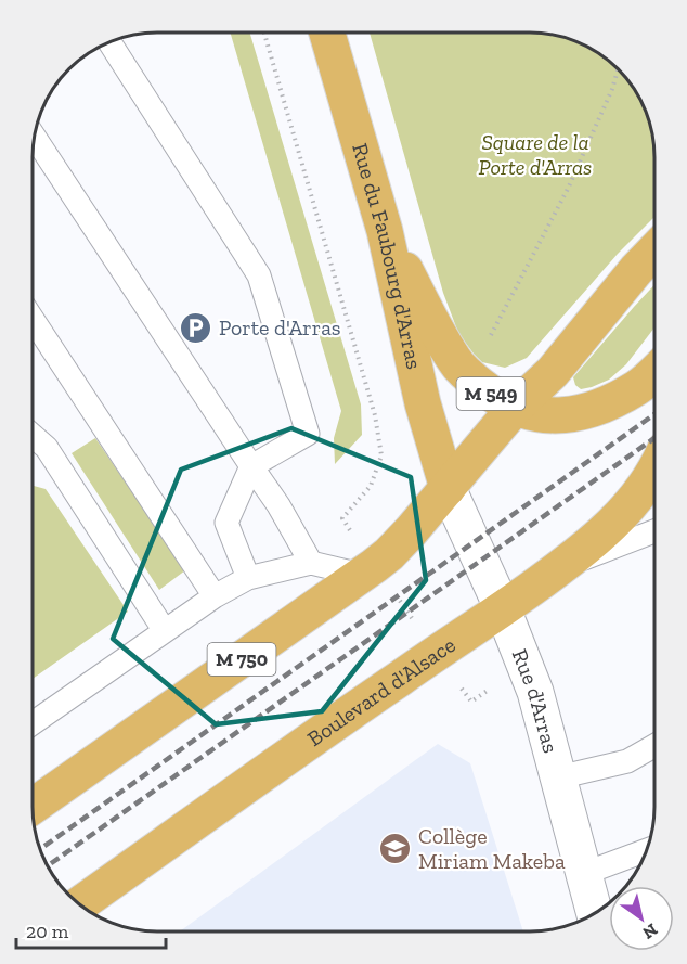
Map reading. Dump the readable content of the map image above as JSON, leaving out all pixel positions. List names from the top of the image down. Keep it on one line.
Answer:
{"streets":{"main road":["Rue du Faubourg d'Arras","M 549","M 750","Boulevard d'Alsace"],"street":["Rue d'Arras"]},"crossings":[["Rue du Faubourg d'Arras","M 549"],["Rue du Faubourg d'Arras","M 750"],["Rue du Faubourg d'Arras","Rue d'Arras"],["M 549","M 750"],["M 750","Rue d'Arras"],["Boulevard d'Alsace","Rue d'Arras"]],"parks":["Square de la Porte d'Arras"],"places":{"parking":["Porte d'Arras"],"school or university":["Collège Miriam Makeba"]},"scale_bar":"20 m","north":"bottom right"}
